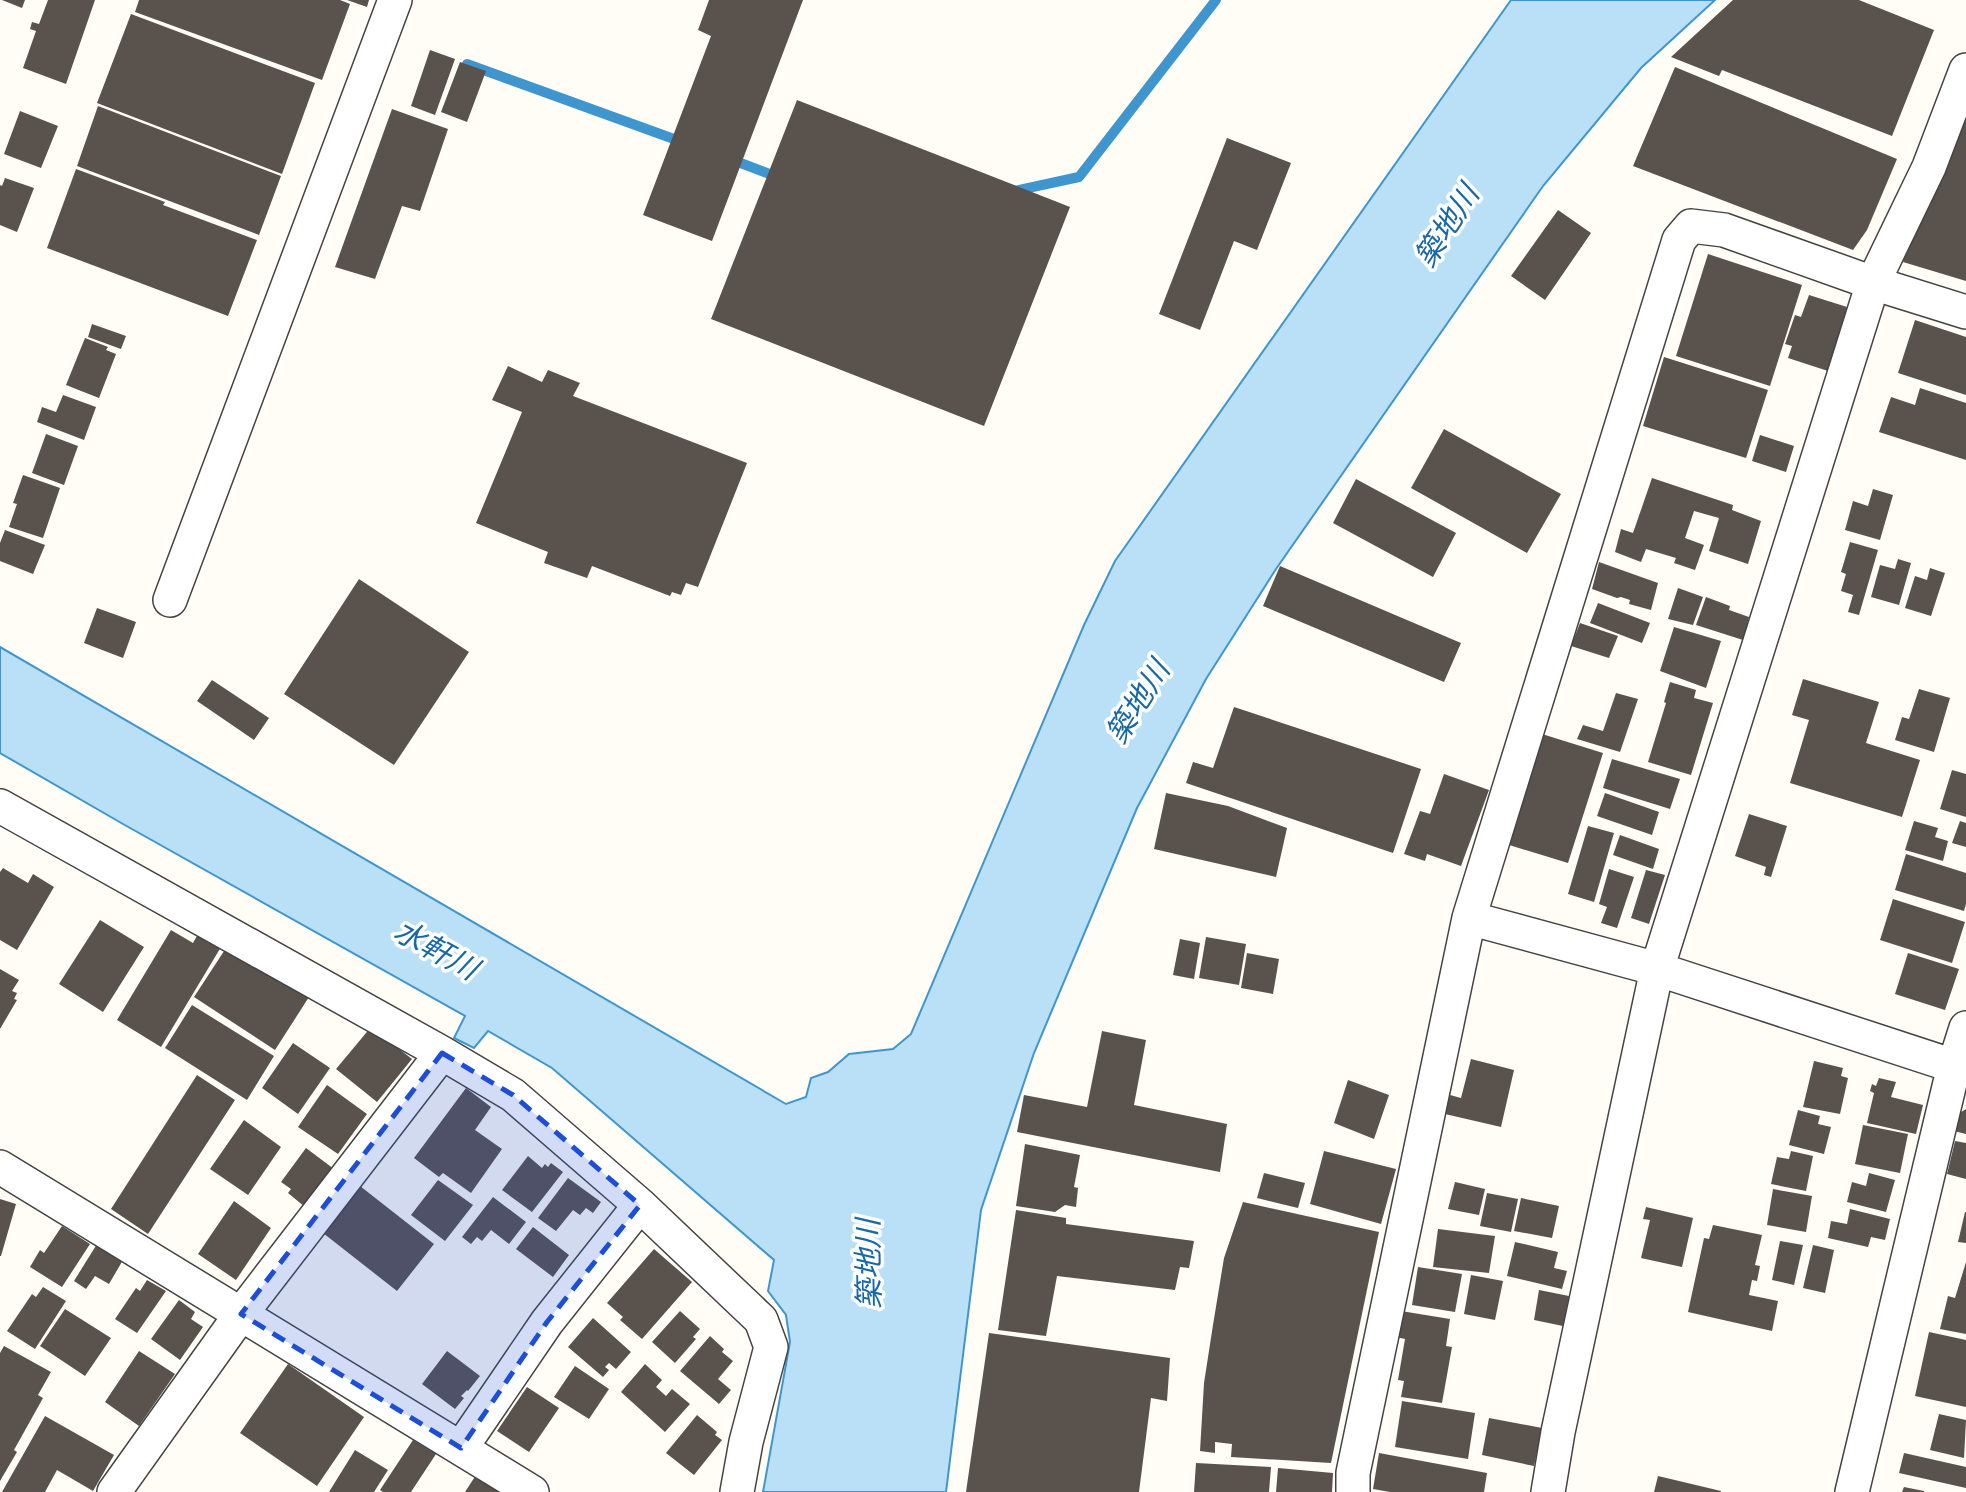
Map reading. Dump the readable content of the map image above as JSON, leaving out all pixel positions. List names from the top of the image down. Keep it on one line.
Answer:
{"water":["築地川","水軒川"]}
